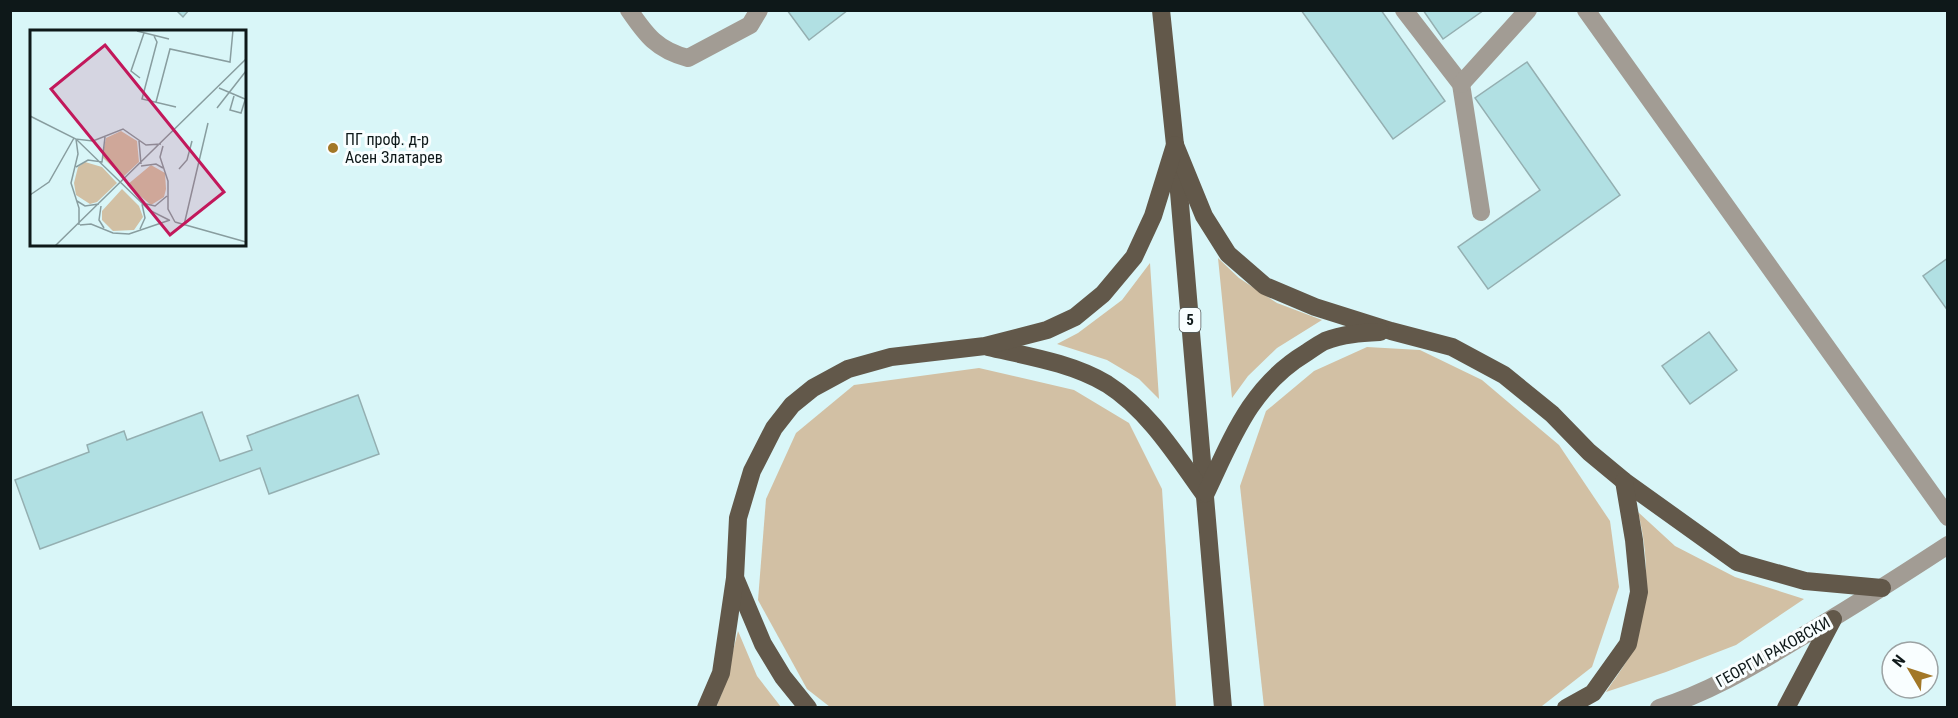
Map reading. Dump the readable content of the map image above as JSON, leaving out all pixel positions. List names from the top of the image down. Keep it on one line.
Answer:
{"streets":{"main road":["5"],"street":["ГЕОРГИ РАКОВСКИ"]},"places":["ПГ проф. д-р Асен Златарев"],"north":"top left"}
